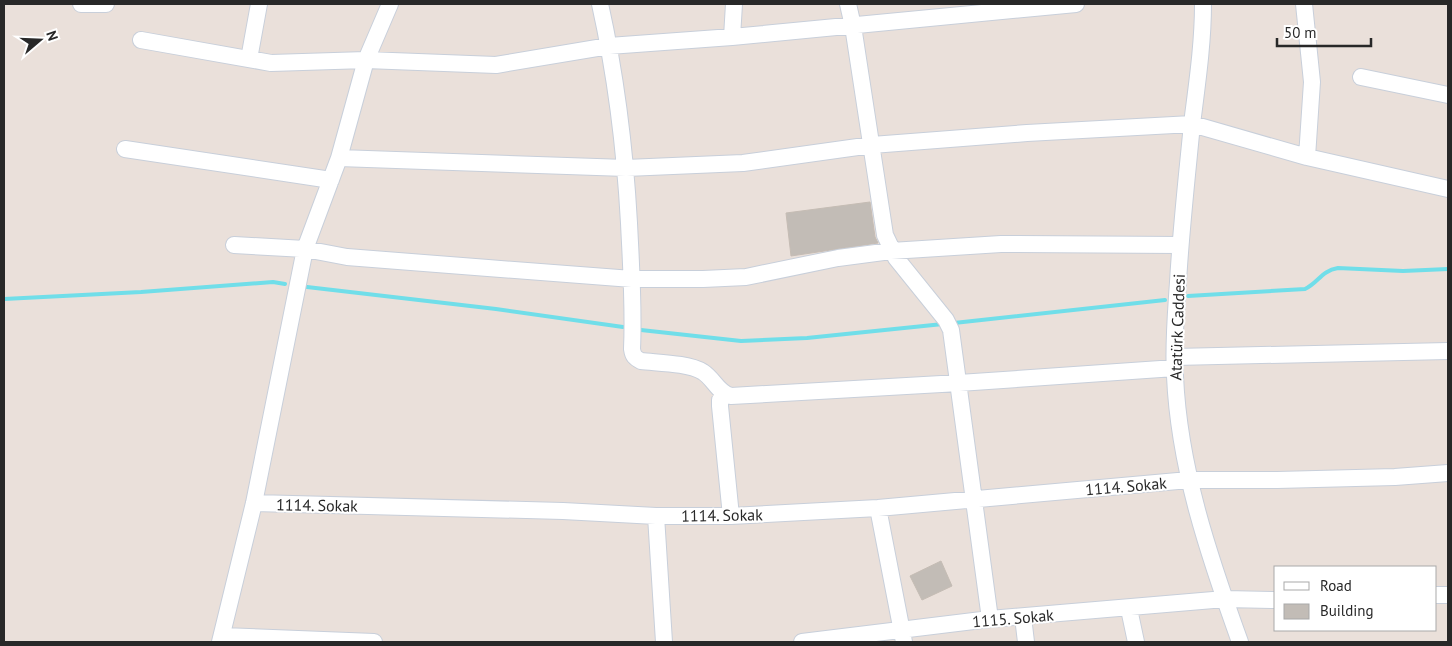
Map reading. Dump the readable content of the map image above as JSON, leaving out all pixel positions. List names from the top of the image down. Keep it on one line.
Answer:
{"streets":{"street":["Atatürk Caddesi","1114. Sokak","1115. Sokak"]},"crossings":[["Atatürk Caddesi","1114. Sokak"],["Atatürk Caddesi","1115. Sokak"]],"legend":["Road","Building"],"scale_bar":"50 m","north":"right"}
